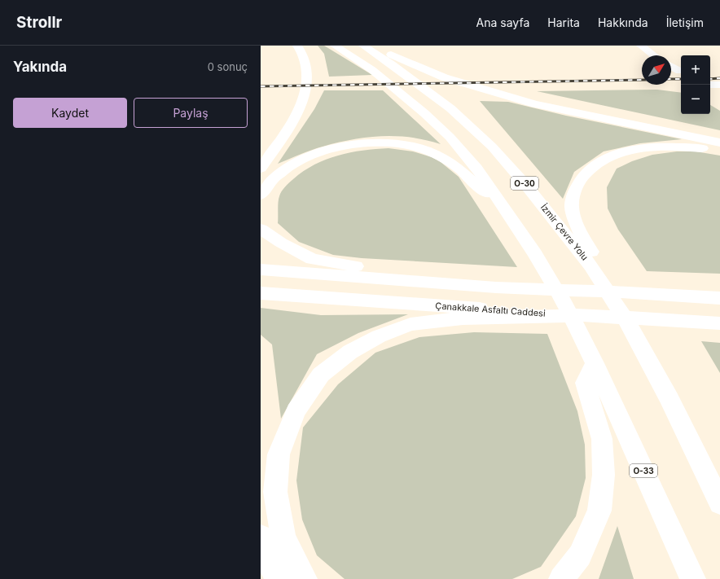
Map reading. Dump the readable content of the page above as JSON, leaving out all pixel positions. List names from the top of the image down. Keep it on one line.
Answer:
{"streets":{"main road":["O-30","İzmir Çevre Yolu","Çanakkale Asfaltı Caddesi","O-33"]},"north":"top right","page":{"header":"Strollr","nav":["Ana sayfa","Harita","Hakkında","İletişim"],"heading":["Yakında","0 sonuç"],"map_buttons":["+","−"],"buttons":["Kaydet","Paylaş"]}}
